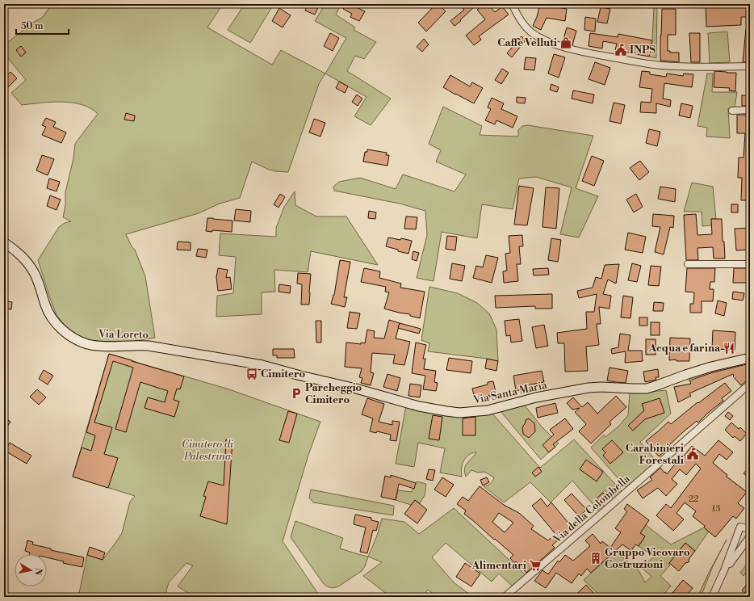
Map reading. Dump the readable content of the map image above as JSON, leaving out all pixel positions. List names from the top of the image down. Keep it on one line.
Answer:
{"streets":{"street":["Via Loreto","Via Santa Maria","Via della Colombella"]},"crossings":[["Via Loreto","Via Santa Maria"]],"parks":["Cimitero di Palestrina"],"places":{"shop":["Caffè Velluti"],"public building":["INPS","Carabinieri Forestali"],"restaurant":["Acqua e farina"],"bus stop":["Cimitero"],"parking":["Parcheggio Cimitero"],"building":["Gruppo Vicovaro Costruzioni"],"supermarket":["Alimentari"]},"house_numbers":["22","13"],"scale_bar":"50 m","north":"right"}
